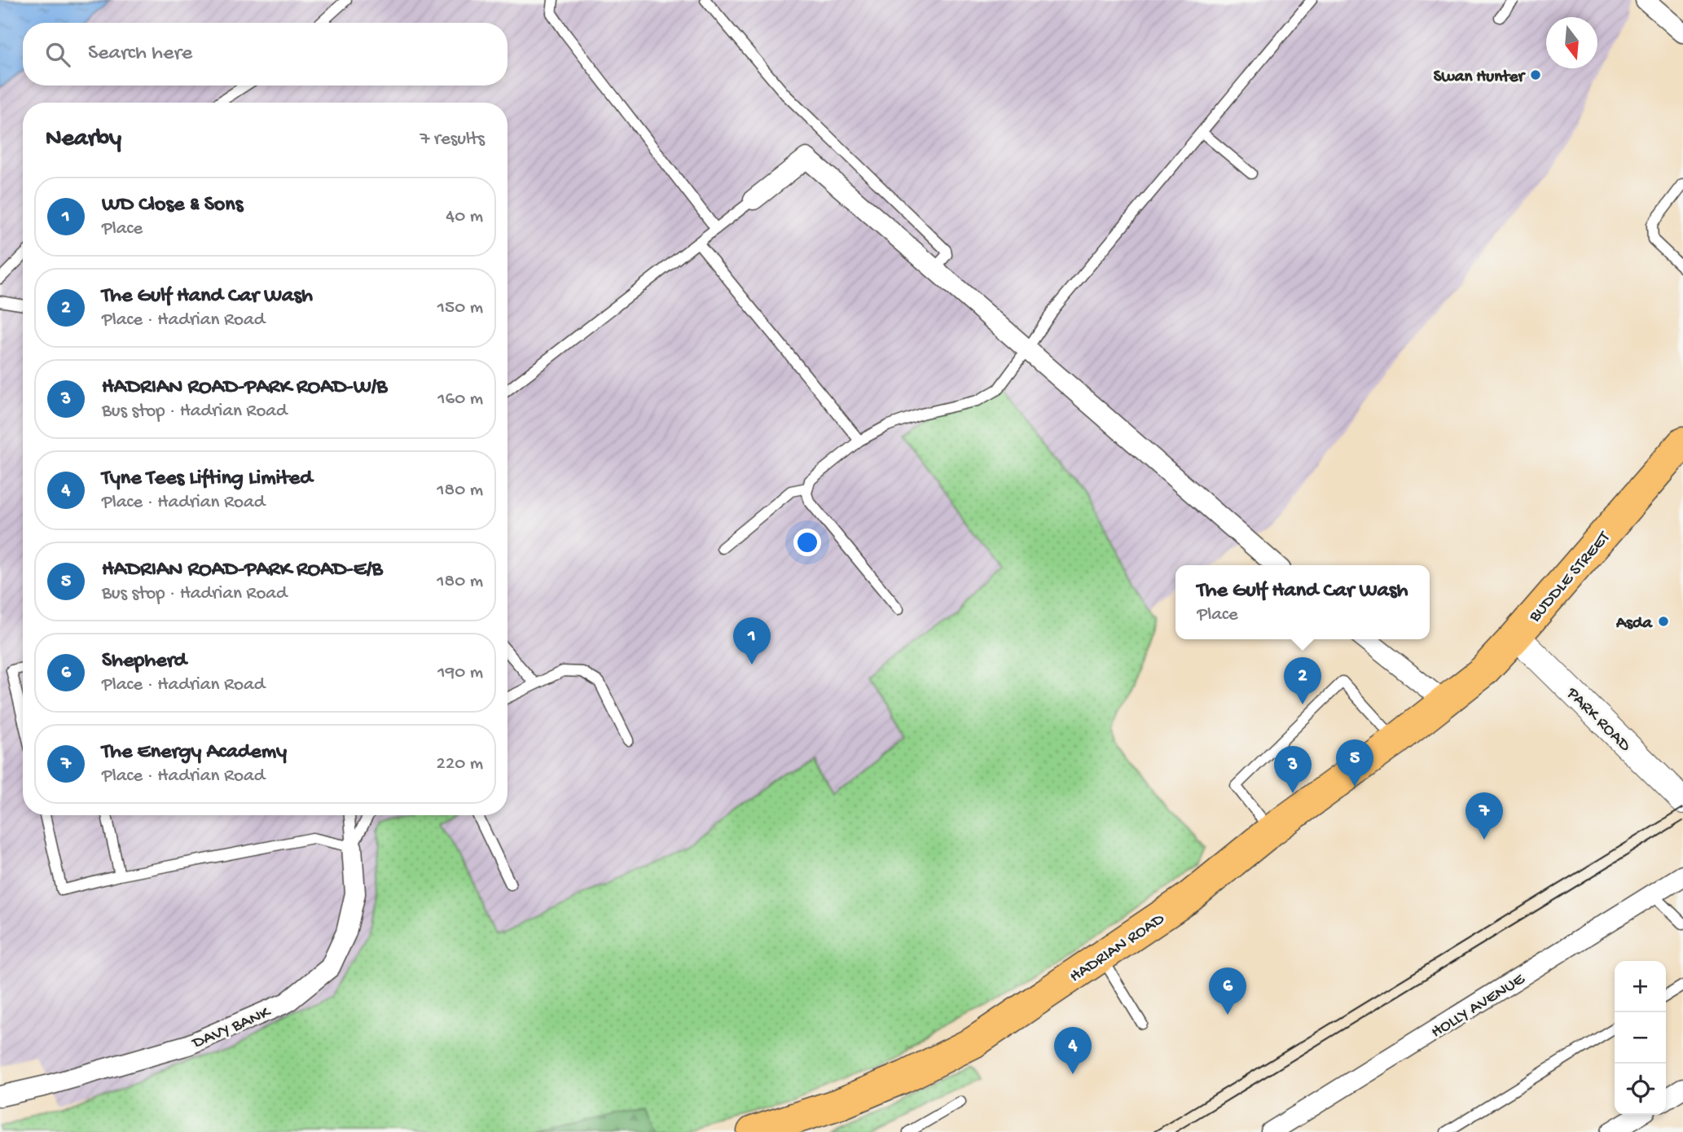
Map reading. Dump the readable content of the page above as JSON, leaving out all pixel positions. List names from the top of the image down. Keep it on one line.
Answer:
{"streets":{"main road":["BUDDLE STREET","HADRIAN ROAD"],"street":["PARK ROAD","HOLLY AVENUE","DAVY BANK"]},"crossings":[["BUDDLE STREET","PARK ROAD"],["BUDDLE STREET","HADRIAN ROAD"]],"places":["Swan Hunter","Asda"],"north":"bottom","page":{"search":"Search here","heading":["Nearby","7 results"],"list":[{"mark":"1","name":"WD Close & Sons","note":"Place","value":"40 m"},{"mark":"2","name":"The Gulf Hand Car Wash","note":"Place · Hadrian Road","value":"150 m"},{"mark":"3","name":"HADRIAN ROAD-PARK ROAD-W/B","note":"Bus stop · Hadrian Road","value":"160 m"},{"mark":"4","name":"Tyne Tees Lifting Limited","note":"Place · Hadrian Road","value":"180 m"},{"mark":"5","name":"HADRIAN ROAD-PARK ROAD-E/B","note":"Bus stop · Hadrian Road","value":"180 m"},{"mark":"6","name":"Shepherd","note":"Place · Hadrian Road","value":"190 m"},{"mark":"7","name":"The Energy Academy","note":"Place · Hadrian Road","value":"220 m"}],"popup":["The Gulf Hand Car Wash","Place"],"pins":["1","2","5","3","7","6","4"],"map_buttons":["+","−"]}}
